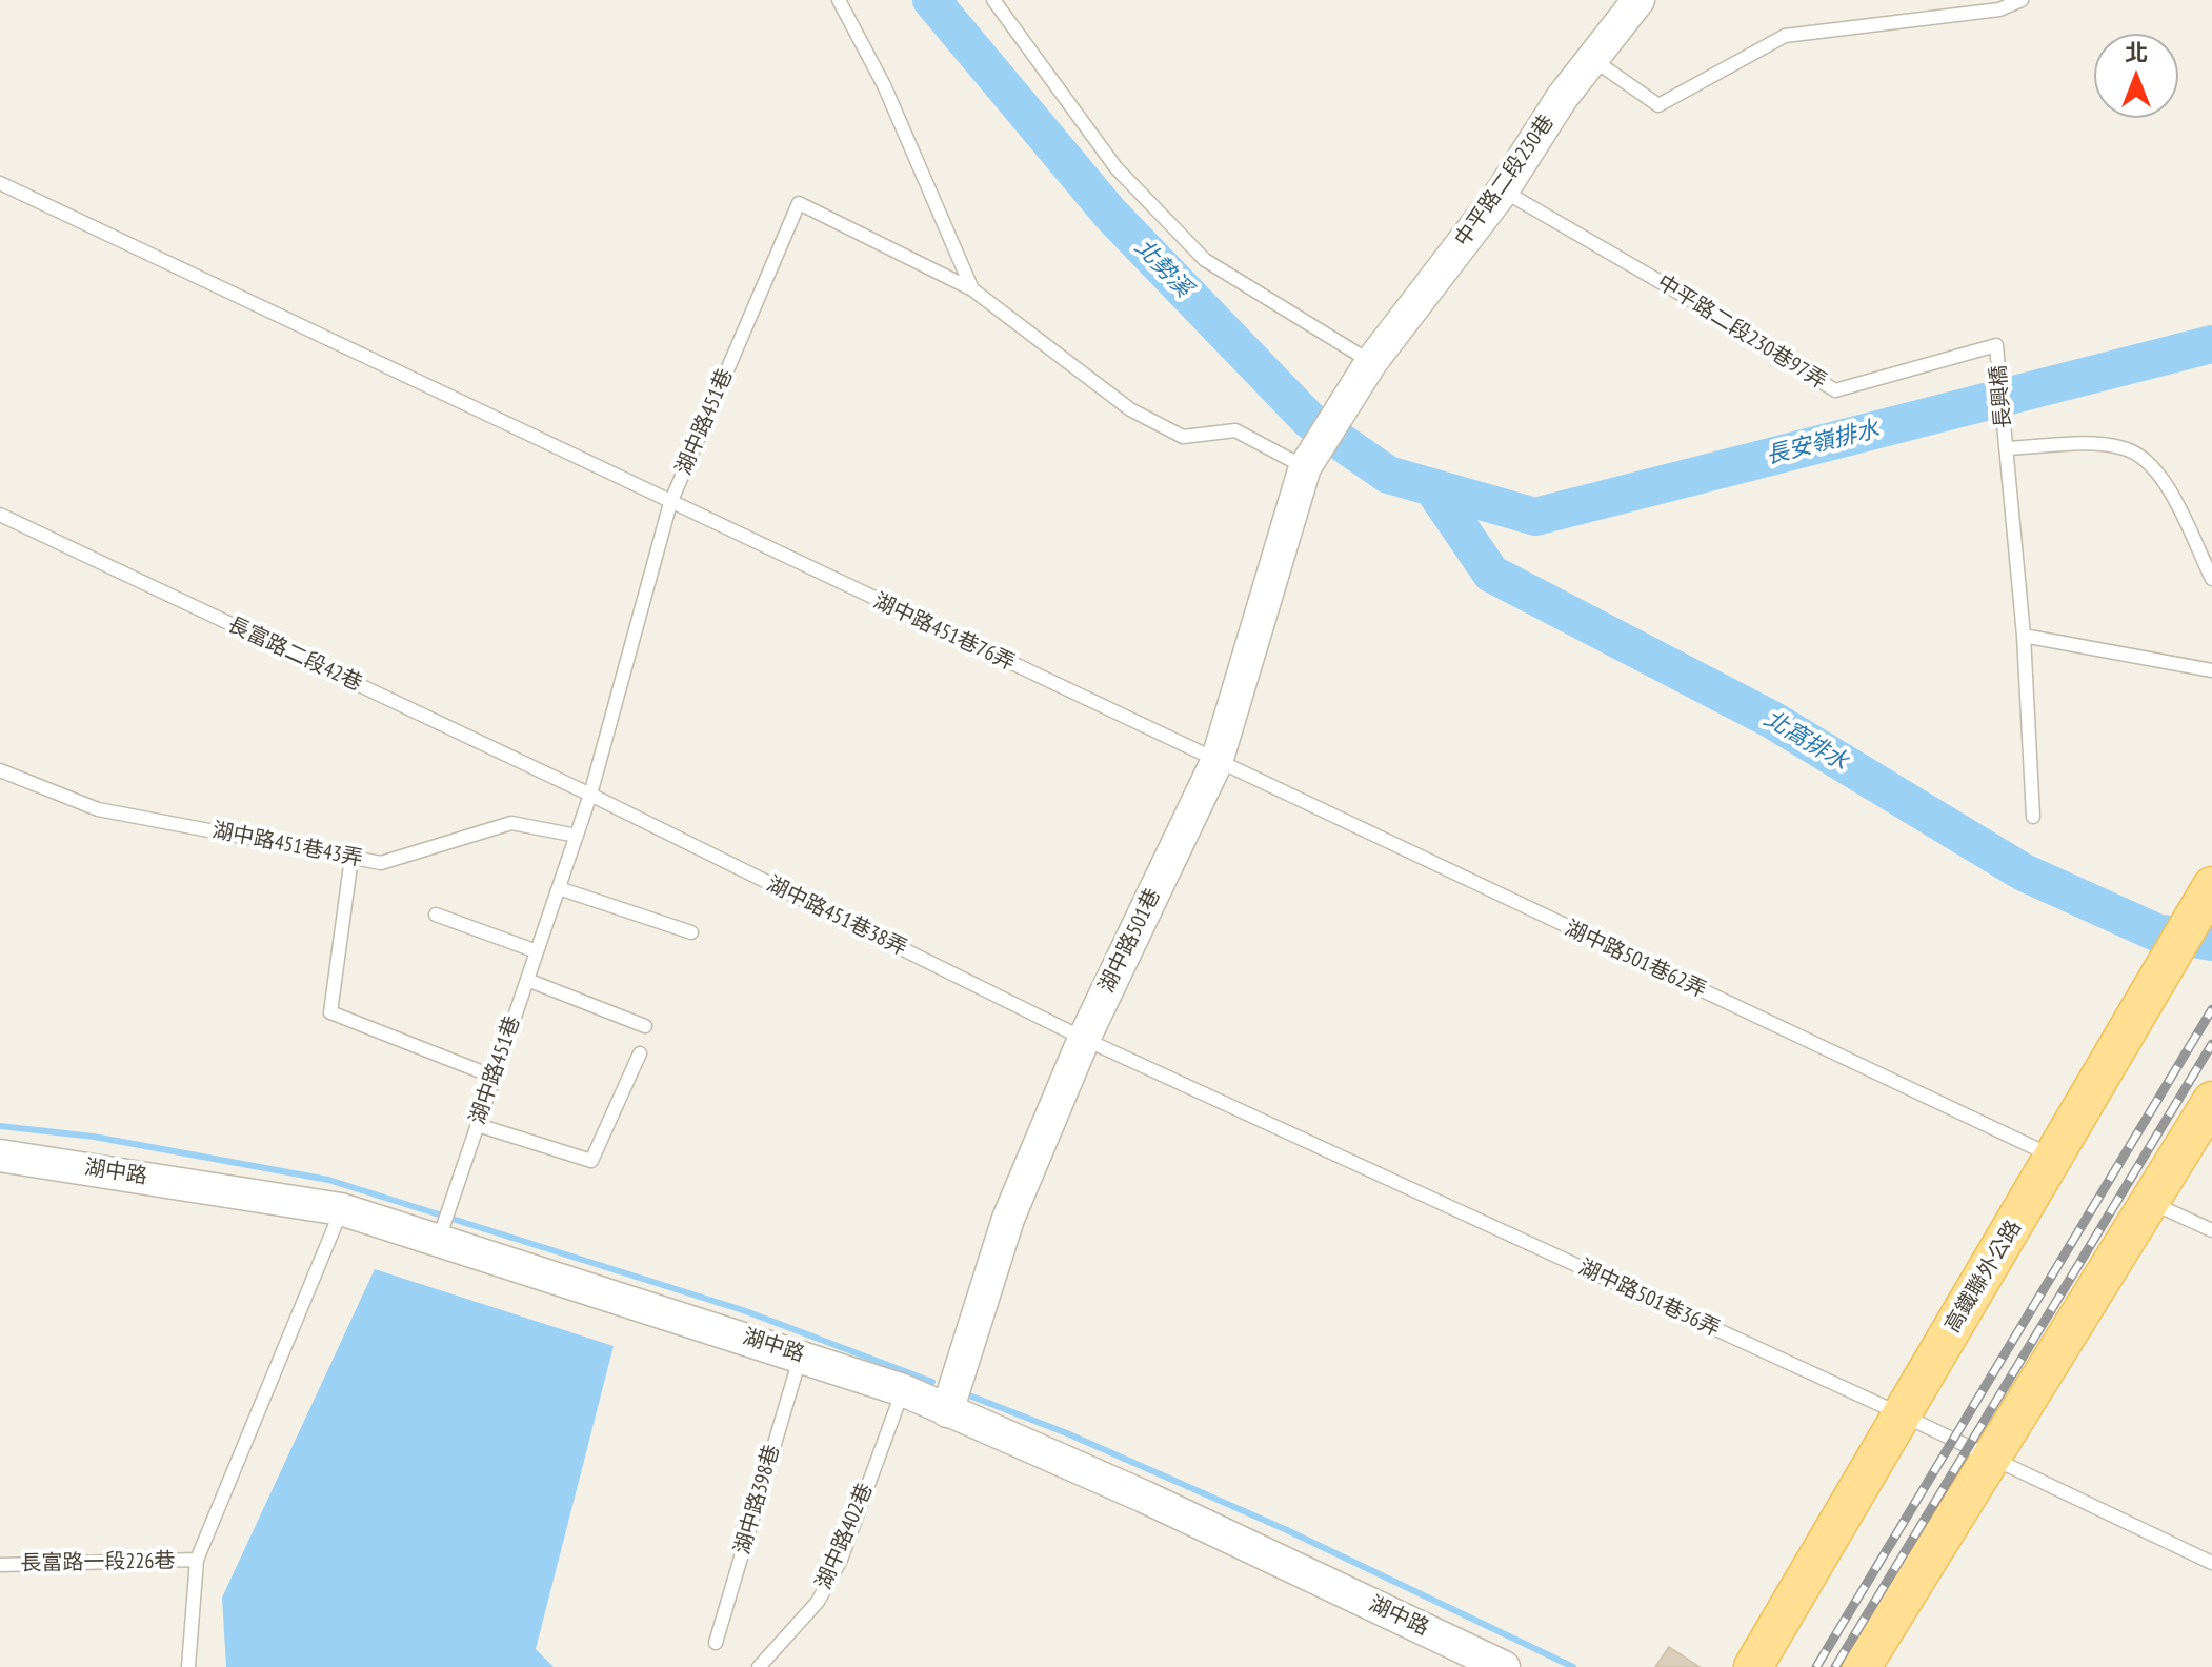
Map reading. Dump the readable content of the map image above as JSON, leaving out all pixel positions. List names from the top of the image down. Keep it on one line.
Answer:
{"streets":{"main road":["高鐵聯外公路"],"street":["中平路二段230巷","湖中路501巷","湖中路"],"lane":["中平路二段230巷97弄","長興橋","湖中路451巷","湖中路451巷76弄","長富路二段42巷","湖中路451巷43弄","湖中路451巷38弄","湖中路501巷62弄","湖中路501巷36弄","湖中路398巷","湖中路402巷","長富路一段226巷"]},"crossings":[["中平路二段230巷","中平路二段230巷97弄"],["中平路二段230巷","湖中路451巷"],["中平路二段230巷","湖中路501巷"],["中平路二段230巷97弄","長興橋"],["湖中路451巷","湖中路451巷76弄"],["湖中路451巷","長富路二段42巷"],["湖中路451巷","湖中路451巷43弄"],["湖中路451巷","湖中路451巷38弄"],["湖中路451巷","湖中路501巷"],["湖中路451巷","湖中路"],["湖中路451巷76弄","湖中路501巷"],["湖中路451巷76弄","湖中路501巷62弄"],["長富路二段42巷","湖中路451巷38弄"],["湖中路451巷38弄","湖中路501巷"],["湖中路451巷38弄","湖中路501巷36弄"],["湖中路501巷","湖中路501巷62弄"],["湖中路501巷","湖中路"],["湖中路501巷","湖中路501巷36弄"],["湖中路501巷62弄","高鐵聯外公路"],["湖中路","湖中路398巷"],["湖中路","湖中路402巷"],["高鐵聯外公路","湖中路501巷36弄"]],"water":["北勢溪","長安嶺排水","北窩排水"],"north":"top"}
